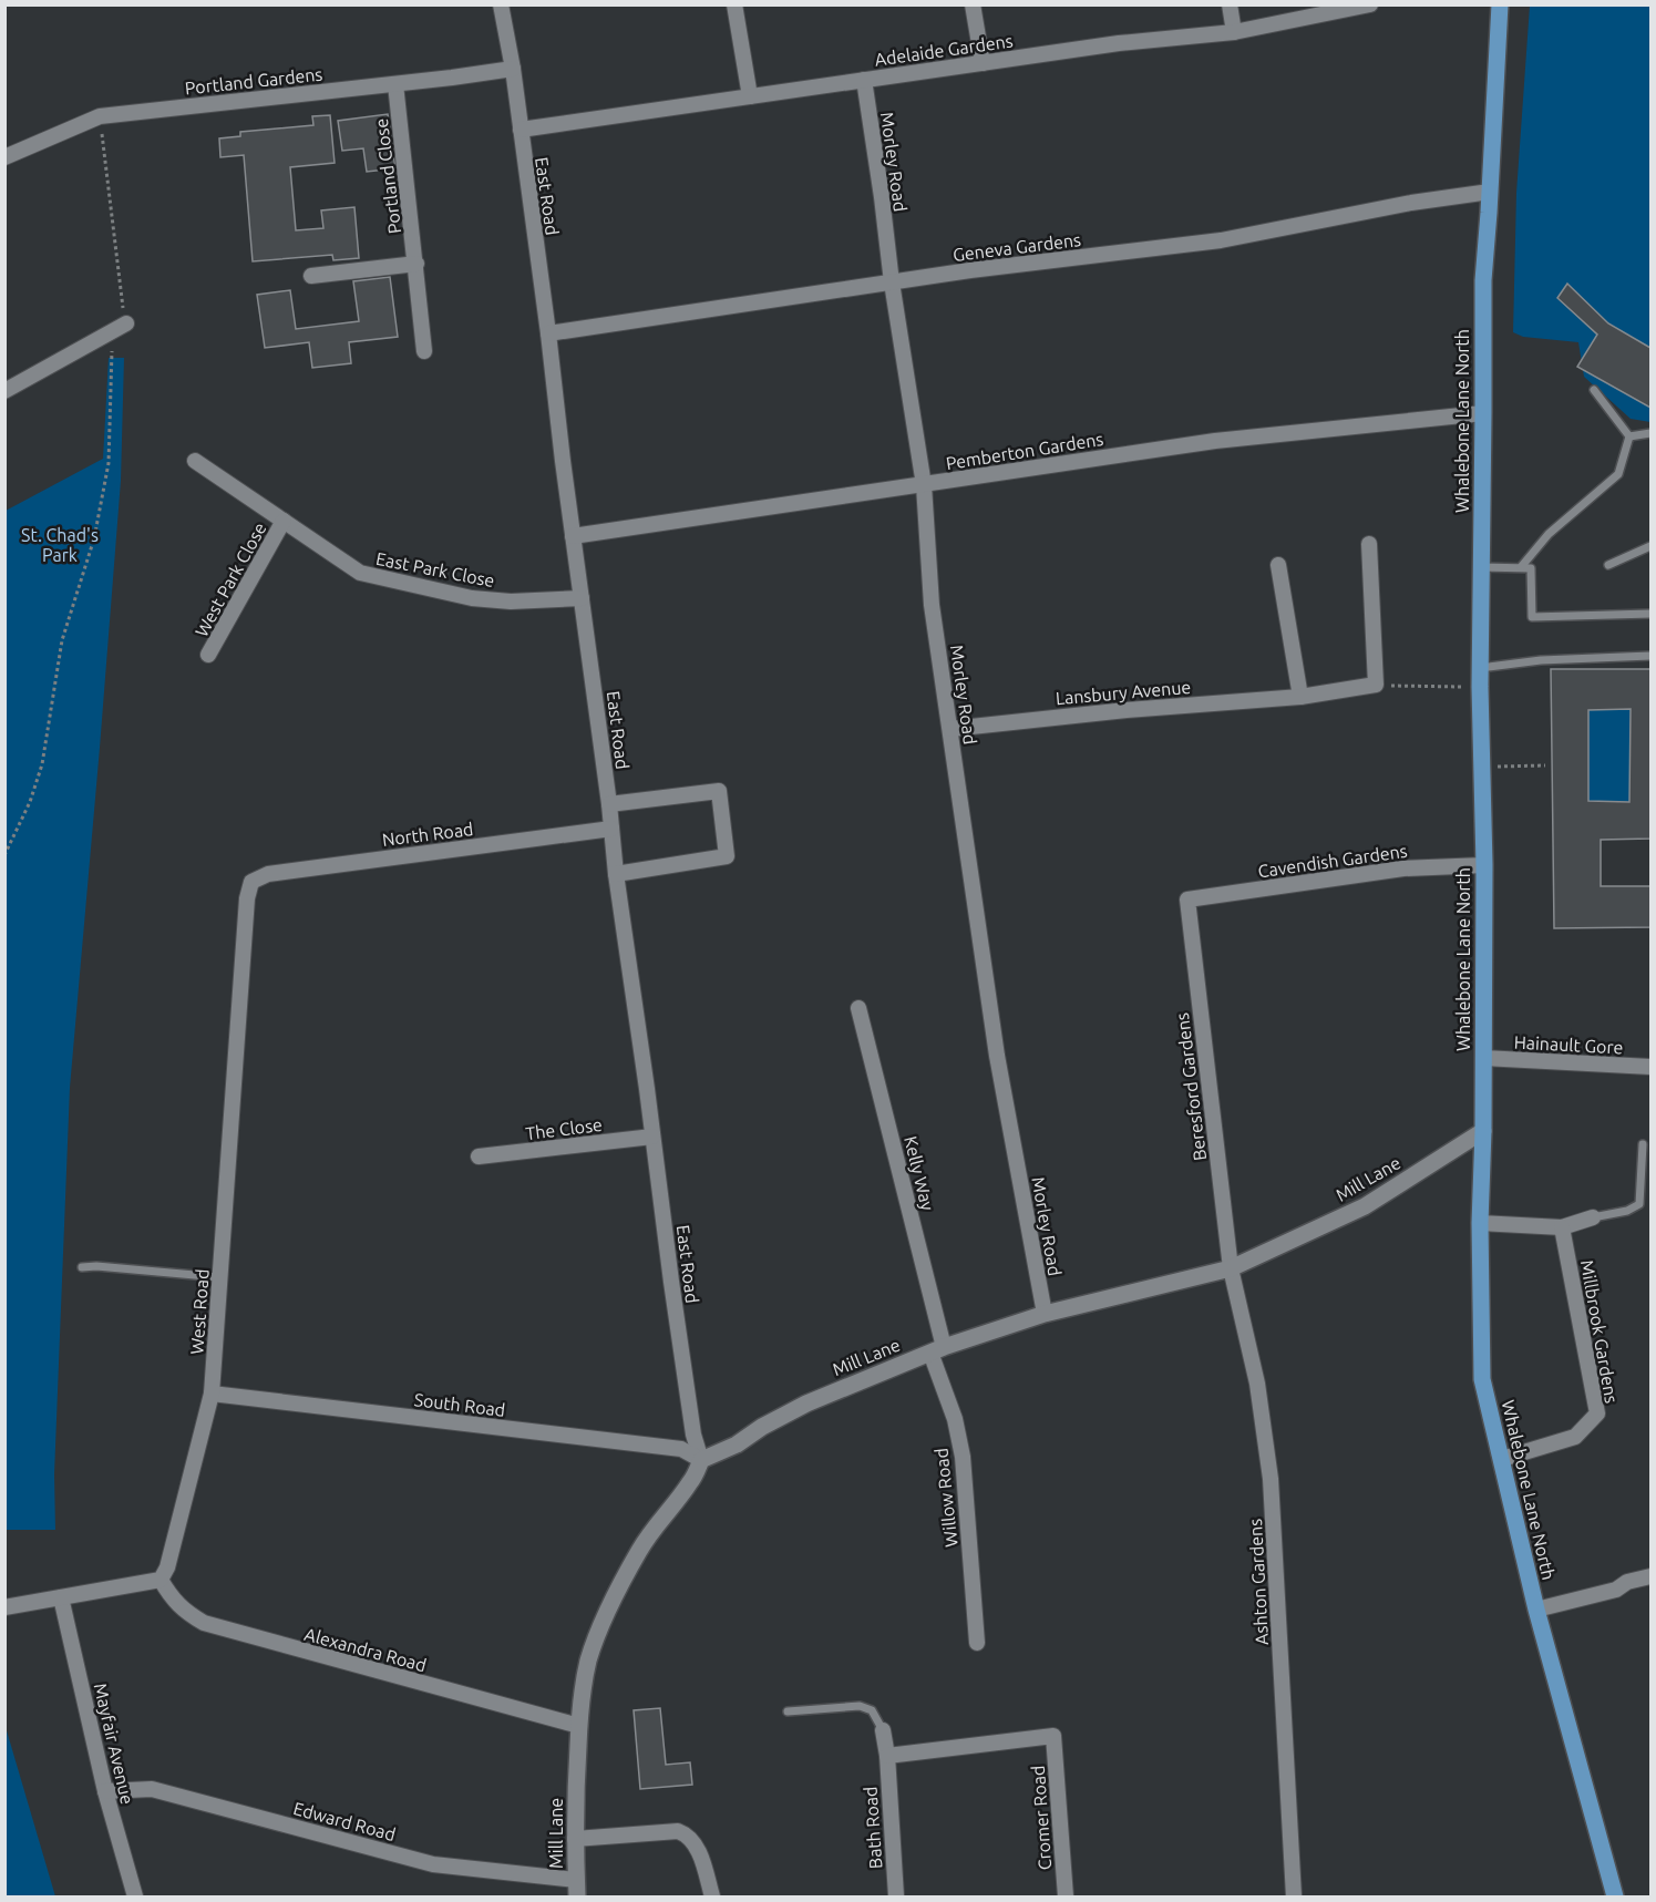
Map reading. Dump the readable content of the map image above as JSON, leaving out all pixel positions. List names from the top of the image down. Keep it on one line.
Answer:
{"streets":{"main road":["Whalebone Lane North"],"street":["Adelaide Gardens","Portland Gardens","Morley Road","Portland Close","East Road","Geneva Gardens","Pemberton Gardens","East Park Close","West Park Close","Lansbury Avenue","North Road","Cavendish Gardens","Hainault Gore","Beresford Gardens","The Close","Kelly Way","Mill Lane","West Road","Millbrook Gardens","South Road","Willow Road","Ashton Gardens","Alexandra Road","Mayfair Avenue","Cromer Road","Edward Road","Bath Road"]},"crossings":[["Adelaide Gardens","Morley Road"],["Adelaide Gardens","East Road"],["Portland Gardens","Portland Close"],["Portland Gardens","East Road"],["Morley Road","Geneva Gardens"],["Morley Road","Pemberton Gardens"],["Morley Road","Lansbury Avenue"],["Morley Road","Mill Lane"],["East Road","Geneva Gardens"],["East Road","Pemberton Gardens"],["East Road","East Park Close"],["East Road","North Road"],["East Road","The Close"],["East Road","Mill Lane"],["East Road","South Road"],["Geneva Gardens","Whalebone Lane North"],["Whalebone Lane North","Pemberton Gardens"],["Whalebone Lane North","Cavendish Gardens"],["Whalebone Lane North","Hainault Gore"],["Whalebone Lane North","Mill Lane"],["Whalebone Lane North","Millbrook Gardens"],["East Park Close","West Park Close"],["North Road","West Road"],["Cavendish Gardens","Beresford Gardens"],["Beresford Gardens","Mill Lane"],["Beresford Gardens","Ashton Gardens"],["Kelly Way","Mill Lane"],["Kelly Way","Willow Road"],["Mill Lane","South Road"],["Mill Lane","Willow Road"],["Mill Lane","Ashton Gardens"],["Mill Lane","Alexandra Road"],["Mill Lane","Edward Road"],["West Road","South Road"],["West Road","Alexandra Road"],["Mayfair Avenue","Edward Road"],["Cromer Road","Bath Road"]],"parks":["St. Chad's Park"]}
